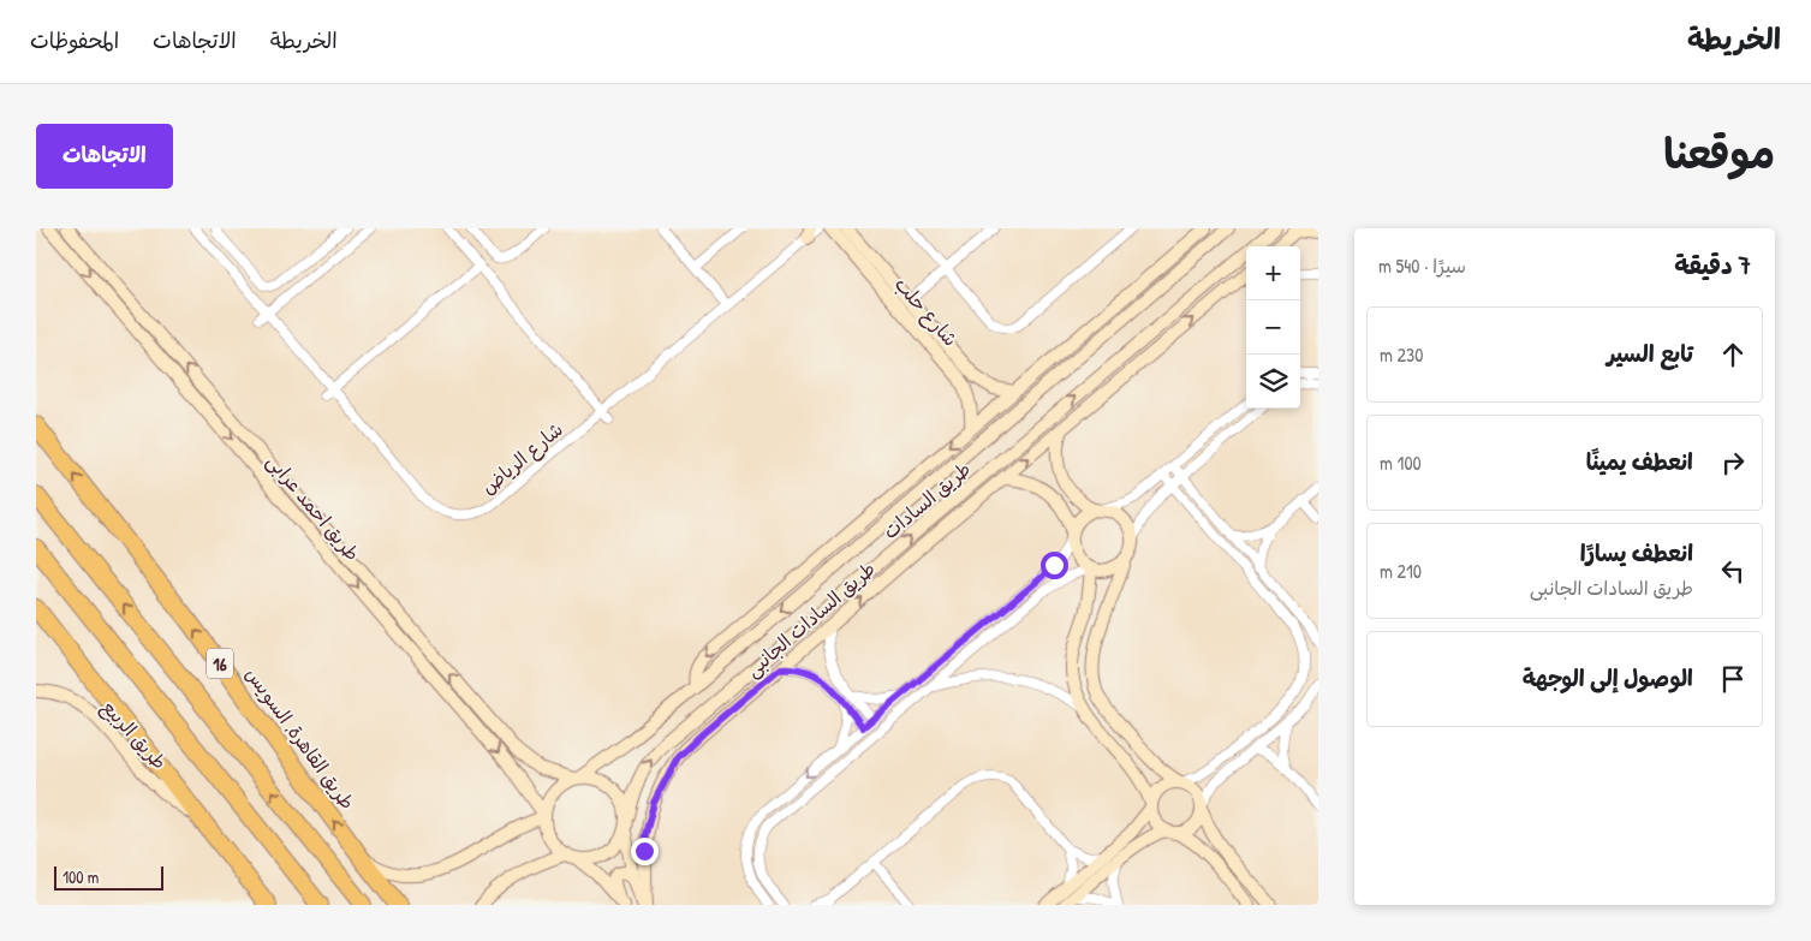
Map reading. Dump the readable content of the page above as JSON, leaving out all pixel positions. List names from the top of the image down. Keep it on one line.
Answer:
{"streets":{"highway":["16","طريق القاهرة, السويس"],"street":["شارع حلب","شارع الرياض","طريق السادات","طريق احمد عرابى","طريق السادات الجانبى","طريق الربيع"]},"crossings":[["شارع حلب","طريق السادات الجانبى"],["طريق السادات","طريق احمد عرابى"],["طريق السادات","طريق السادات الجانبى"]],"scale_bar":"100 m","page":{"header":"الخريطة","nav":["الخريطة","الاتجاهات","المحفوظات"],"title":"موقعنا","buttons":"الاتجاهات","heading":["7 دقيقة","سيرًا · 540 m"],"map_buttons":["+","−"],"list":[["تابع السير","230 m"],["انعطف يمينًا","100 m"],["انعطف يسارًا","طريق السادات الجانبى","210 m"],"الوصول إلى الوجهة"],"scale":"100 m"}}
